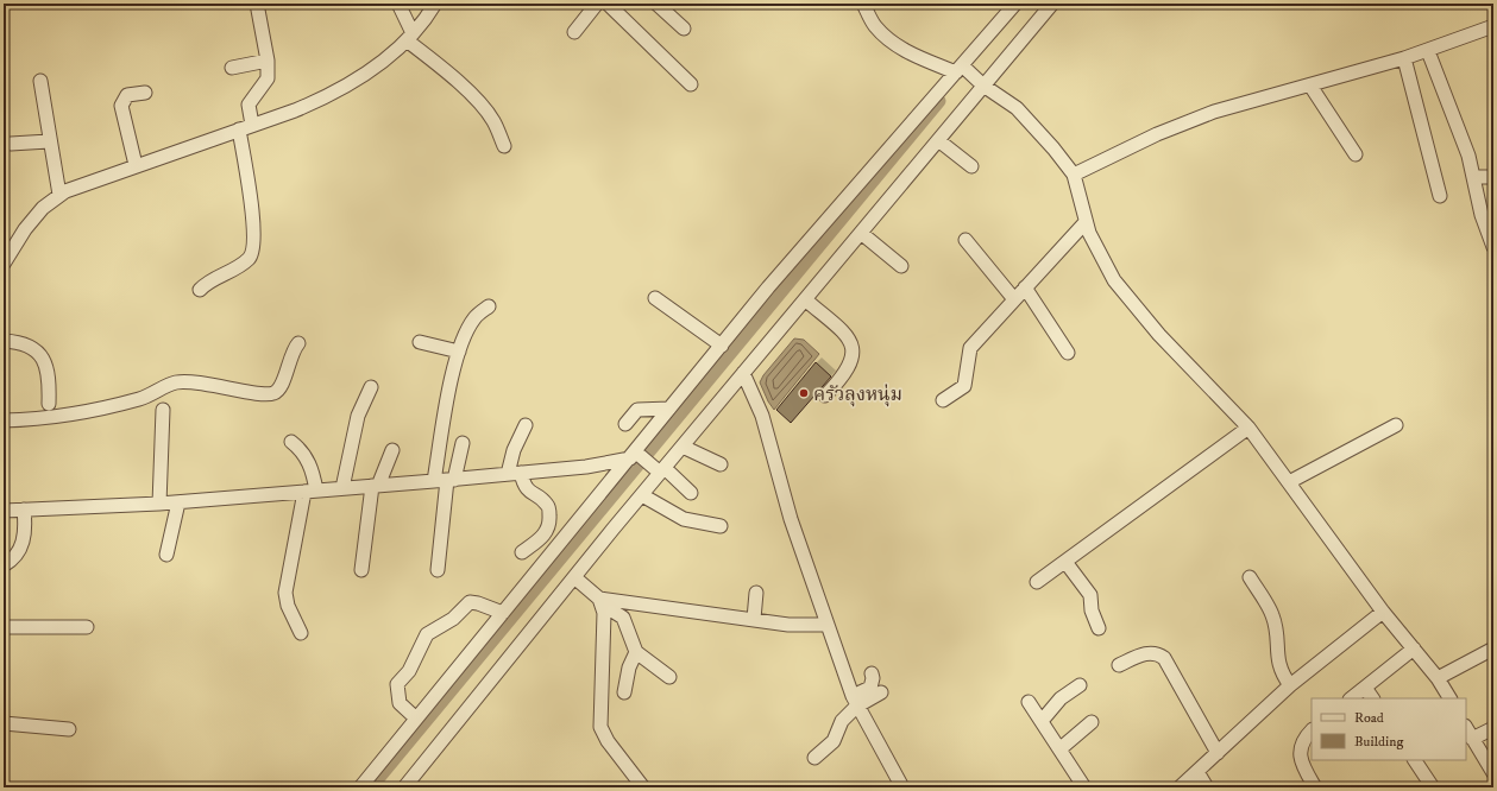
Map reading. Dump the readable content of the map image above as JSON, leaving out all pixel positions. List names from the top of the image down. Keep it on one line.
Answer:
{"places":["ครัวลุงหนุ่ม"],"legend":["Road","Building"]}
